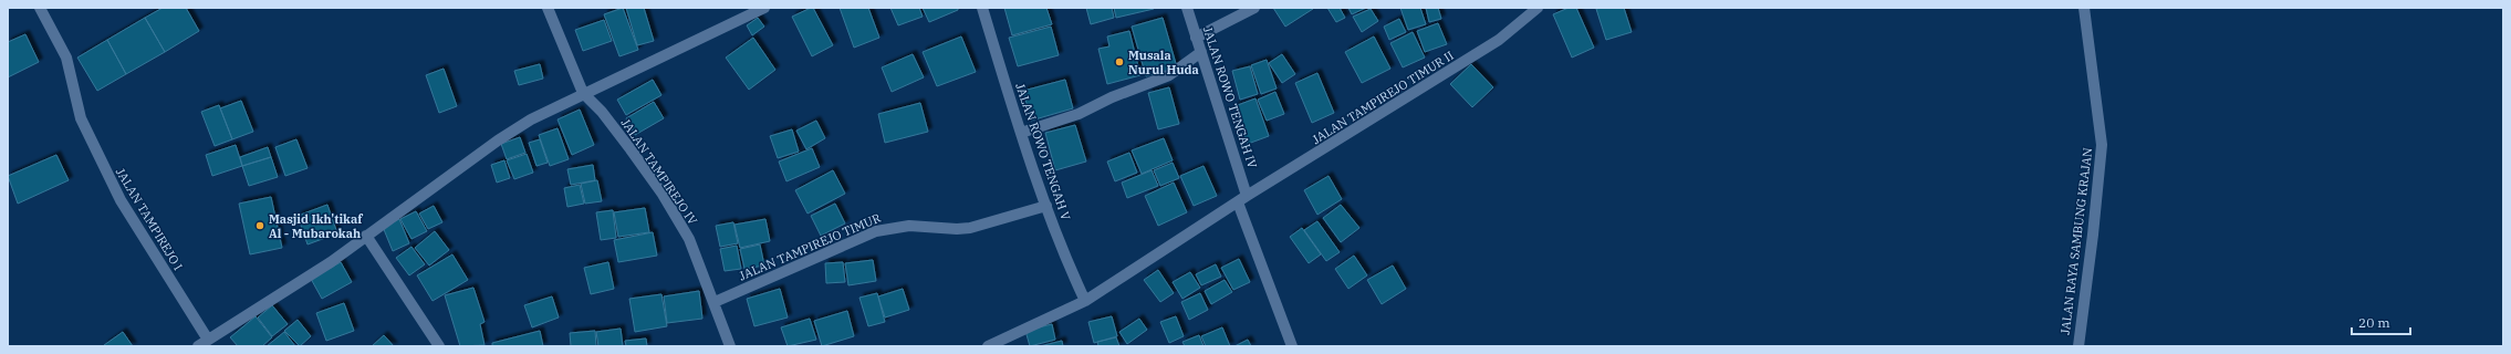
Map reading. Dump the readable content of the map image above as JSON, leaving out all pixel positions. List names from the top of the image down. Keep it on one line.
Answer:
{"streets":{"street":["JALAN ROWO TENGAH IV","JALAN TAMPIREJO TIMUR II","JALAN ROWO TENGAH V","JALAN TAMPIREJO IV","JALAN TAMPIREJO I","JALAN RAYA SAMBUNG KRAJAN","JALAN TAMPIREJO TIMUR"]},"crossings":[["JALAN ROWO TENGAH IV","JALAN TAMPIREJO TIMUR II"],["JALAN TAMPIREJO TIMUR II","JALAN ROWO TENGAH V"],["JALAN ROWO TENGAH V","JALAN TAMPIREJO TIMUR"],["JALAN TAMPIREJO IV","JALAN TAMPIREJO TIMUR"]],"places":["Musala Nurul Huda","Masjid Ikh'tikaf Al - Mubarokah"],"scale_bar":"20 m"}
